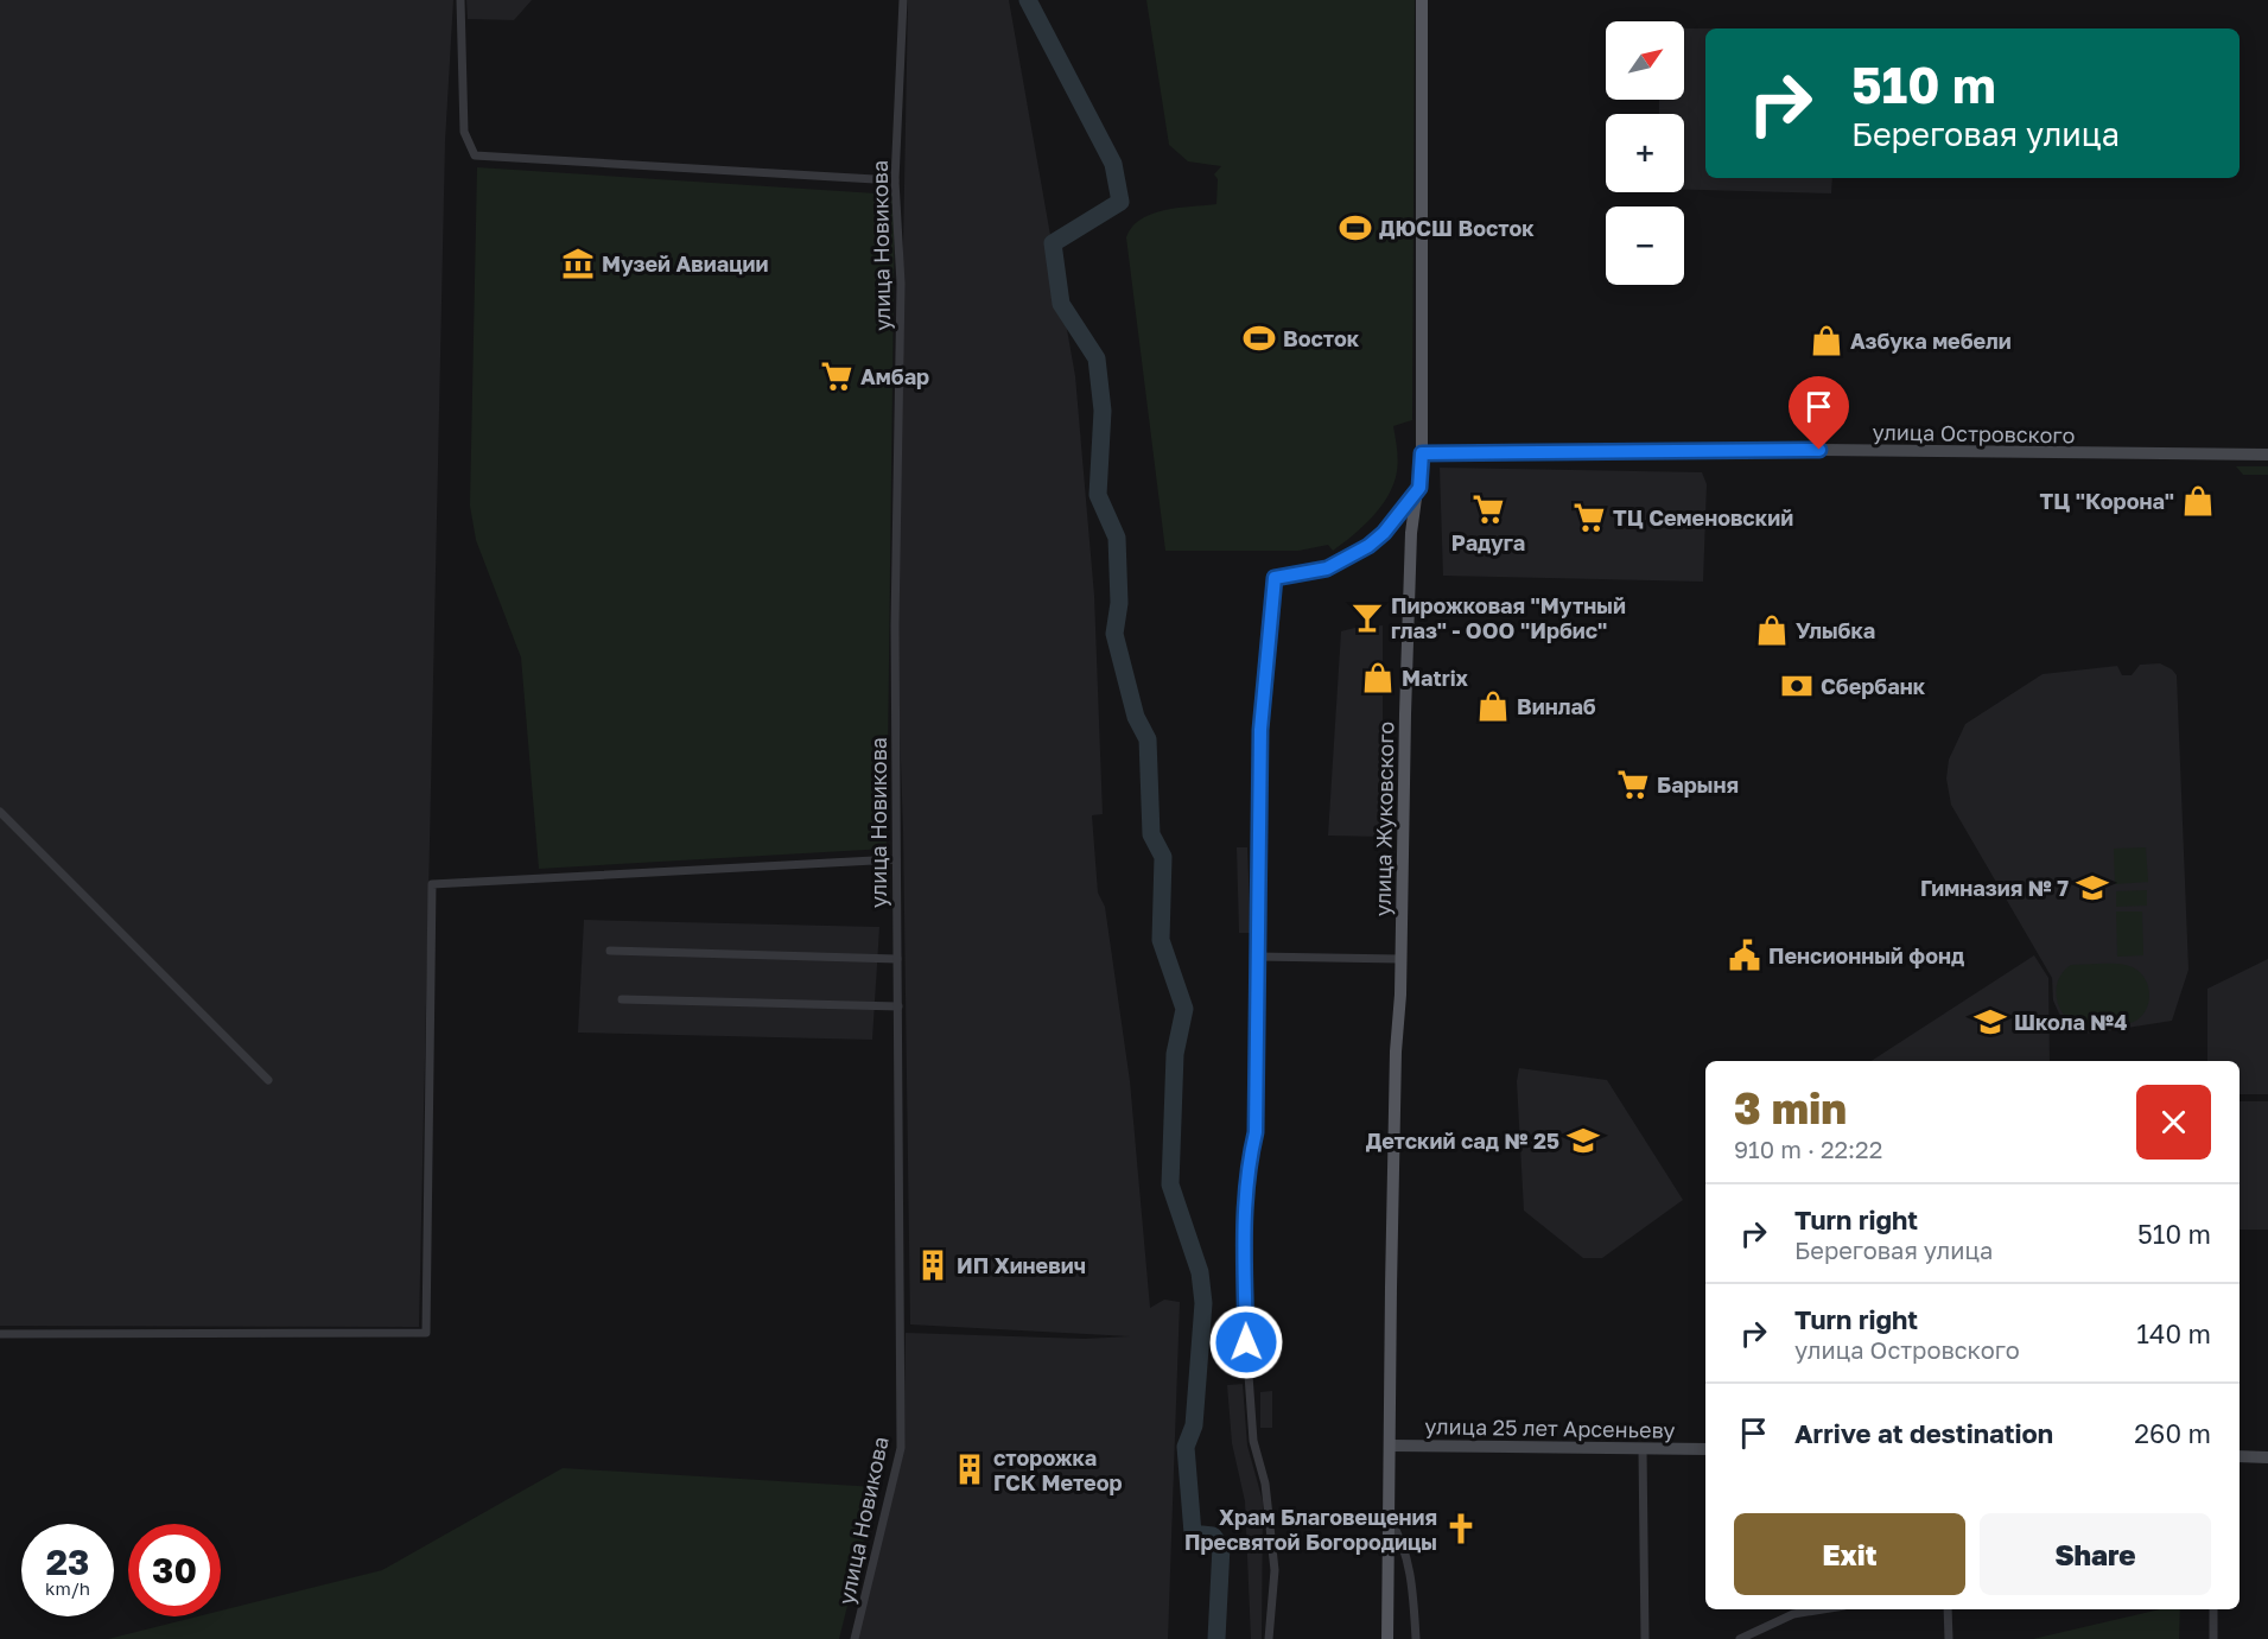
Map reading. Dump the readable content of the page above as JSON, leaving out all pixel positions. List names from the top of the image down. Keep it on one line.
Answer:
{"streets":{"main road":["улица Островского","улица Жуковского","улица 25 лет Арсеньеву"],"street":["улица Новикова"]},"crossings":[["улица Островского","улица Жуковского"],["улица Жуковского","улица 25 лет Арсеньеву"]],"places":{"sports":["ДЮСШ Восток","Восток"],"museum":["Музей Авиации"],"shop":["Азбука мебели","ТЦ \"Корона\"","Улыбка","Matrix","Винлаб"],"supermarket":["Амбар","Радуга","ТЦ Семеновский","Барыня"],"bar":["Пирожковая \"Мутный глаз\" - ООО \"Ирбис\""],"bank":["Сбербанк"],"school or university":["Гимназия № 7","Школа №4","Детский сад № 25"],"public building":["Пенсионный фонд"],"building":["ИП Хиневич","сторожка ГСК Метеор"],"church":["Храм Благовещения Пресвятой Богородицы"]},"north":"top right","page":{"map_buttons":["+","−"],"turn":["510 m","Береговая улица"],"heading":["3 min","910 m · 22:22"],"list":[{"name":"Turn right","note":"Береговая улица","value":"510 m"},{"name":"Turn right","note":"улица Островского","value":"140 m"},{"name":"Arrive at destination","value":"260 m"}],"buttons":["Exit","Share"],"speed":"23 km/h","limit":"30"}}
